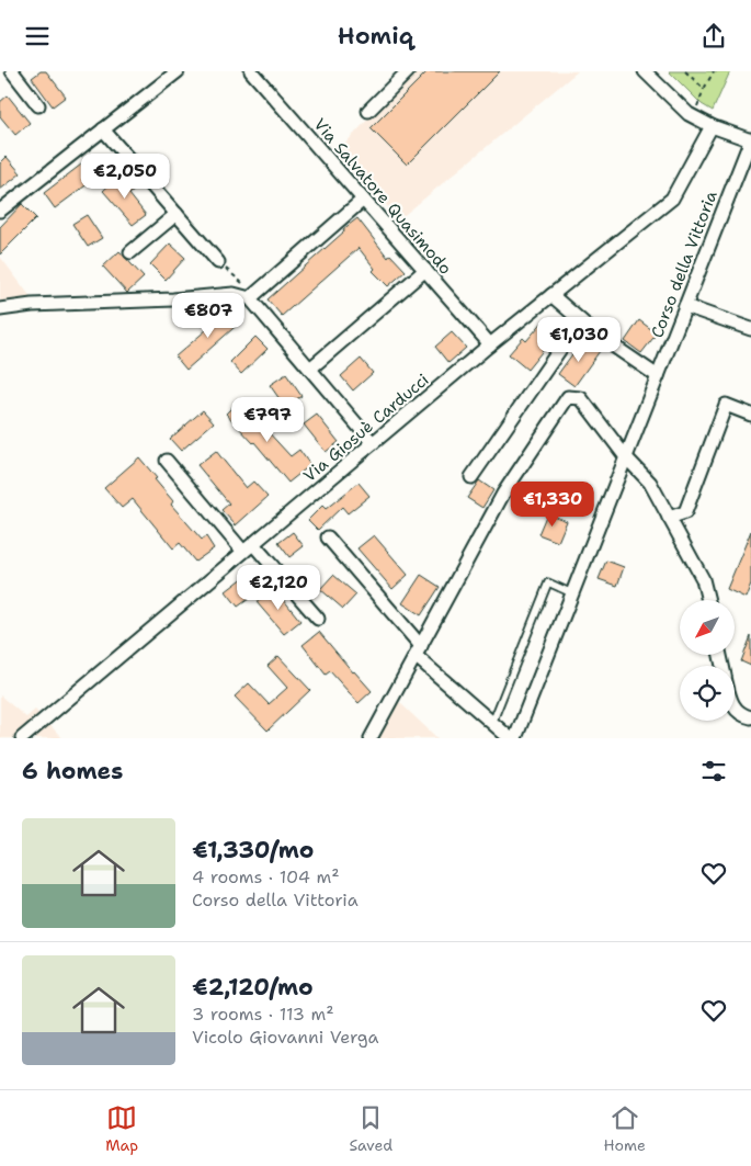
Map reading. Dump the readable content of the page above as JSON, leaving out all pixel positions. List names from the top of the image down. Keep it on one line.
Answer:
{"streets":{"street":["Via Salvatore Quasimodo","Corso della Vittoria","Via Giosuè Carducci"]},"crossings":[["Via Salvatore Quasimodo","Via Giosuè Carducci"]],"north":"bottom left","page":{"header":"Homiq","price":["€2,050","€807","€1,030","€797","€1,330","€2,120"],"heading":"6 homes","list":[{"name":"€1,330/mo","note":"4 rooms · 104 m² · Corso della Vittoria"},{"name":"€2,120/mo","note":"3 rooms · 113 m² · Vicolo Giovanni Verga"}],"tabs":["Map","Saved","Home"]}}
